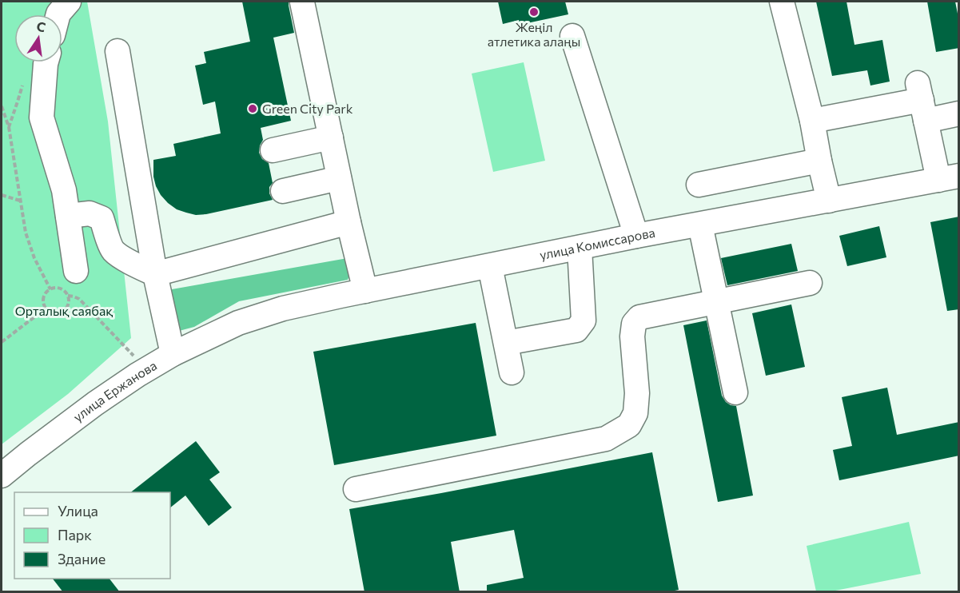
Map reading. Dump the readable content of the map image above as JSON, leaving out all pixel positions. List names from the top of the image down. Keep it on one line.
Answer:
{"streets":{"street":["улица Комиссарова","улица Ержанова"]},"crossings":[["улица Комиссарова","улица Ержанова"]],"parks":["Орталық саябақ"],"places":["Жеңіл атлетика алаңы","Green City Park"],"legend":["Улица","Парк","Здание"],"north":"top"}
